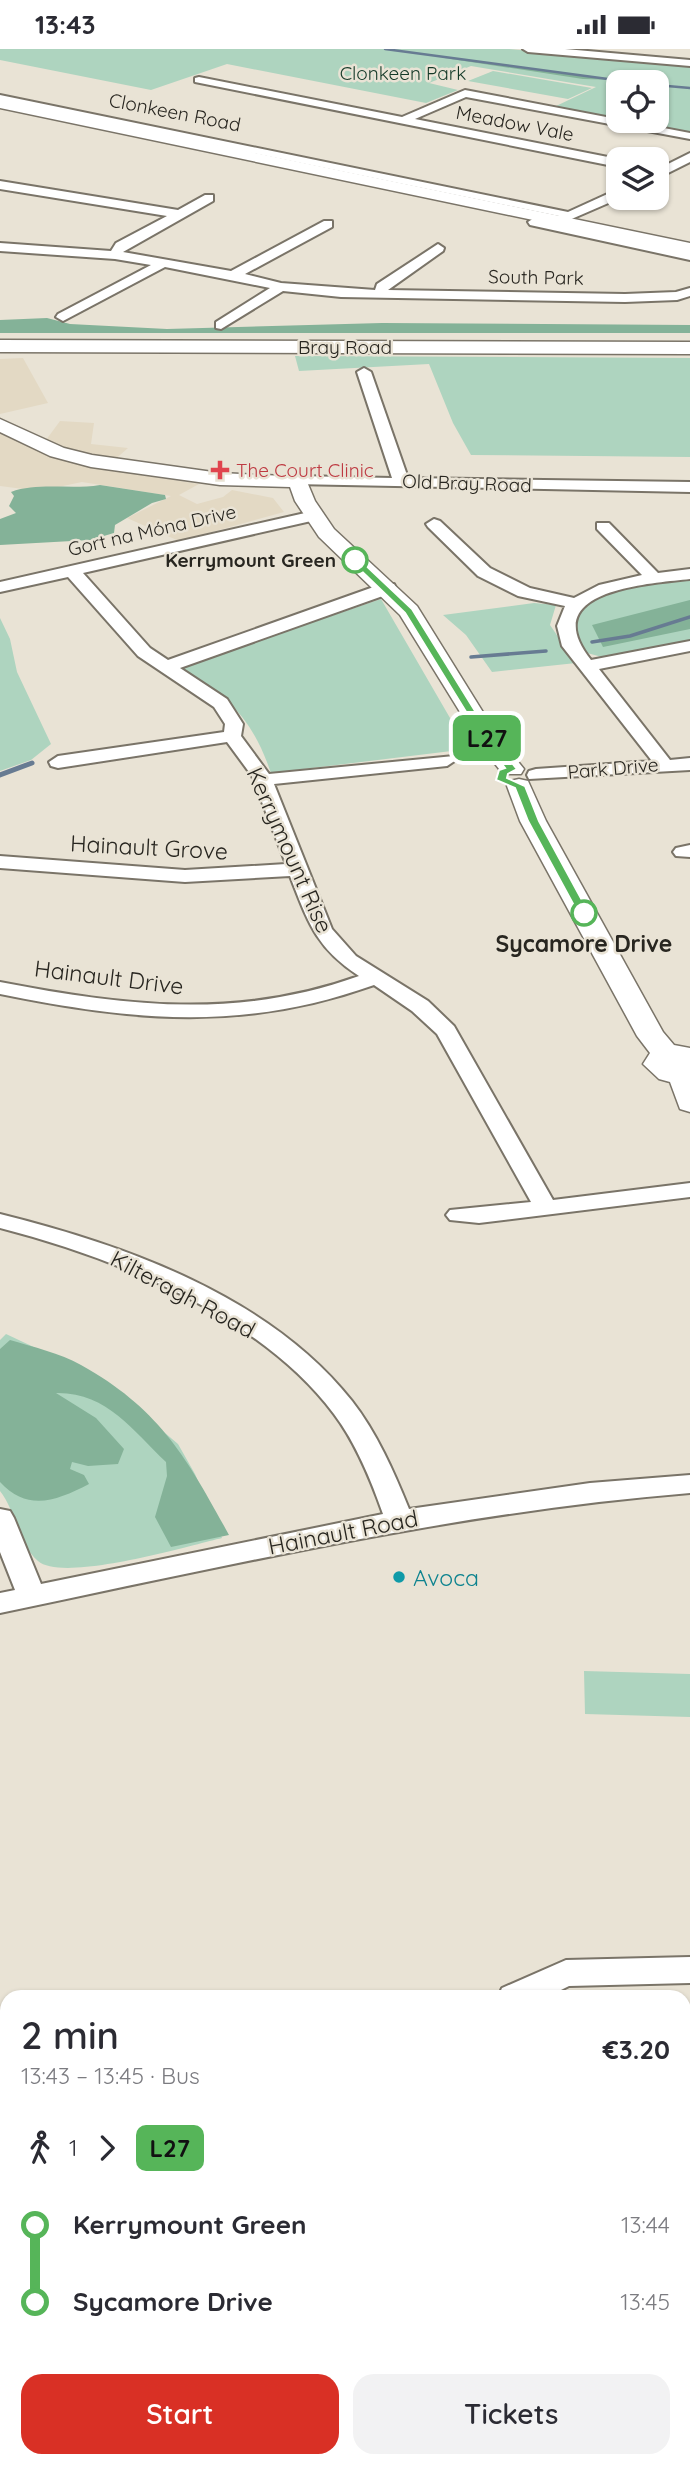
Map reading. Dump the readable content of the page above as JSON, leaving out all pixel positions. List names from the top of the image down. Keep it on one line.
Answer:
{"streets":{"highway":["Bray Road"],"main road":["Clonkeen Road","Old Bray Road"],"street":["Meadow Vale","South Park","Gort na Móna Drive","Park Drive","Hainault Grove","Kerrymount Rise","Hainault Drive","Kilteragh Road","Hainault Road"]},"crossings":[["Gort na Móna Drive","Kerrymount Rise"],["Hainault Grove","Kerrymount Rise"],["Kerrymount Rise","Hainault Drive"],["Kilteragh Road","Hainault Road"]],"parks":["Clonkeen Park"],"places":{"health":["The Court Clinic"],"other":["Kerrymount Green","Sycamore Drive","Avoca"]},"lines":["bus line L27"],"page":{"status":"13:43","on_map":"L27","heading":["2 min","13:43 – 13:45 · Bus","€3.20"],"legs":["1","L27"],"list":[{"name":"Kerrymount Green","value":"13:44"},{"name":"Sycamore Drive","value":"13:45"}],"buttons":["Start","Tickets"]}}
